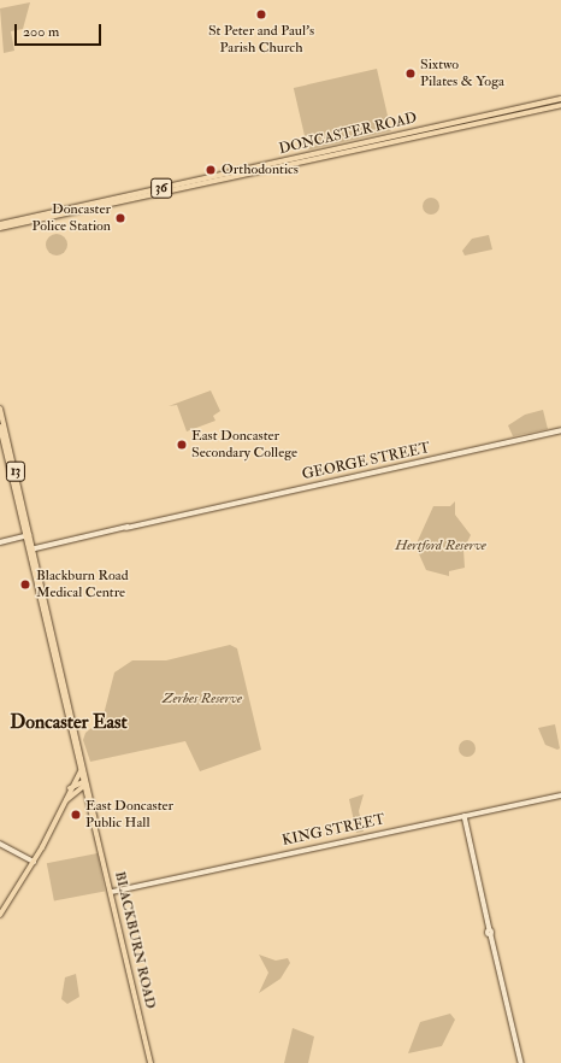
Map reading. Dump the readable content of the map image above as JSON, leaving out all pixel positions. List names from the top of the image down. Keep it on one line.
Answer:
{"streets":{"main road":["DONCASTER ROAD","36","GEORGE STREET","13","KING STREET","BLACKBURN ROAD"]},"crossings":[["GEORGE STREET","BLACKBURN ROAD"],["KING STREET","BLACKBURN ROAD"]],"districts":["Doncaster East"],"parks":["Hertford Reserve","Zerbes Reserve"],"places":["St Peter and Paul's Parish Church","Sixtwo Pilates & Yoga","Orthodontics","Doncaster Police Station","East Doncaster Secondary College","Blackburn Road Medical Centre","East Doncaster Public Hall"],"scale_bar":"200 m"}
